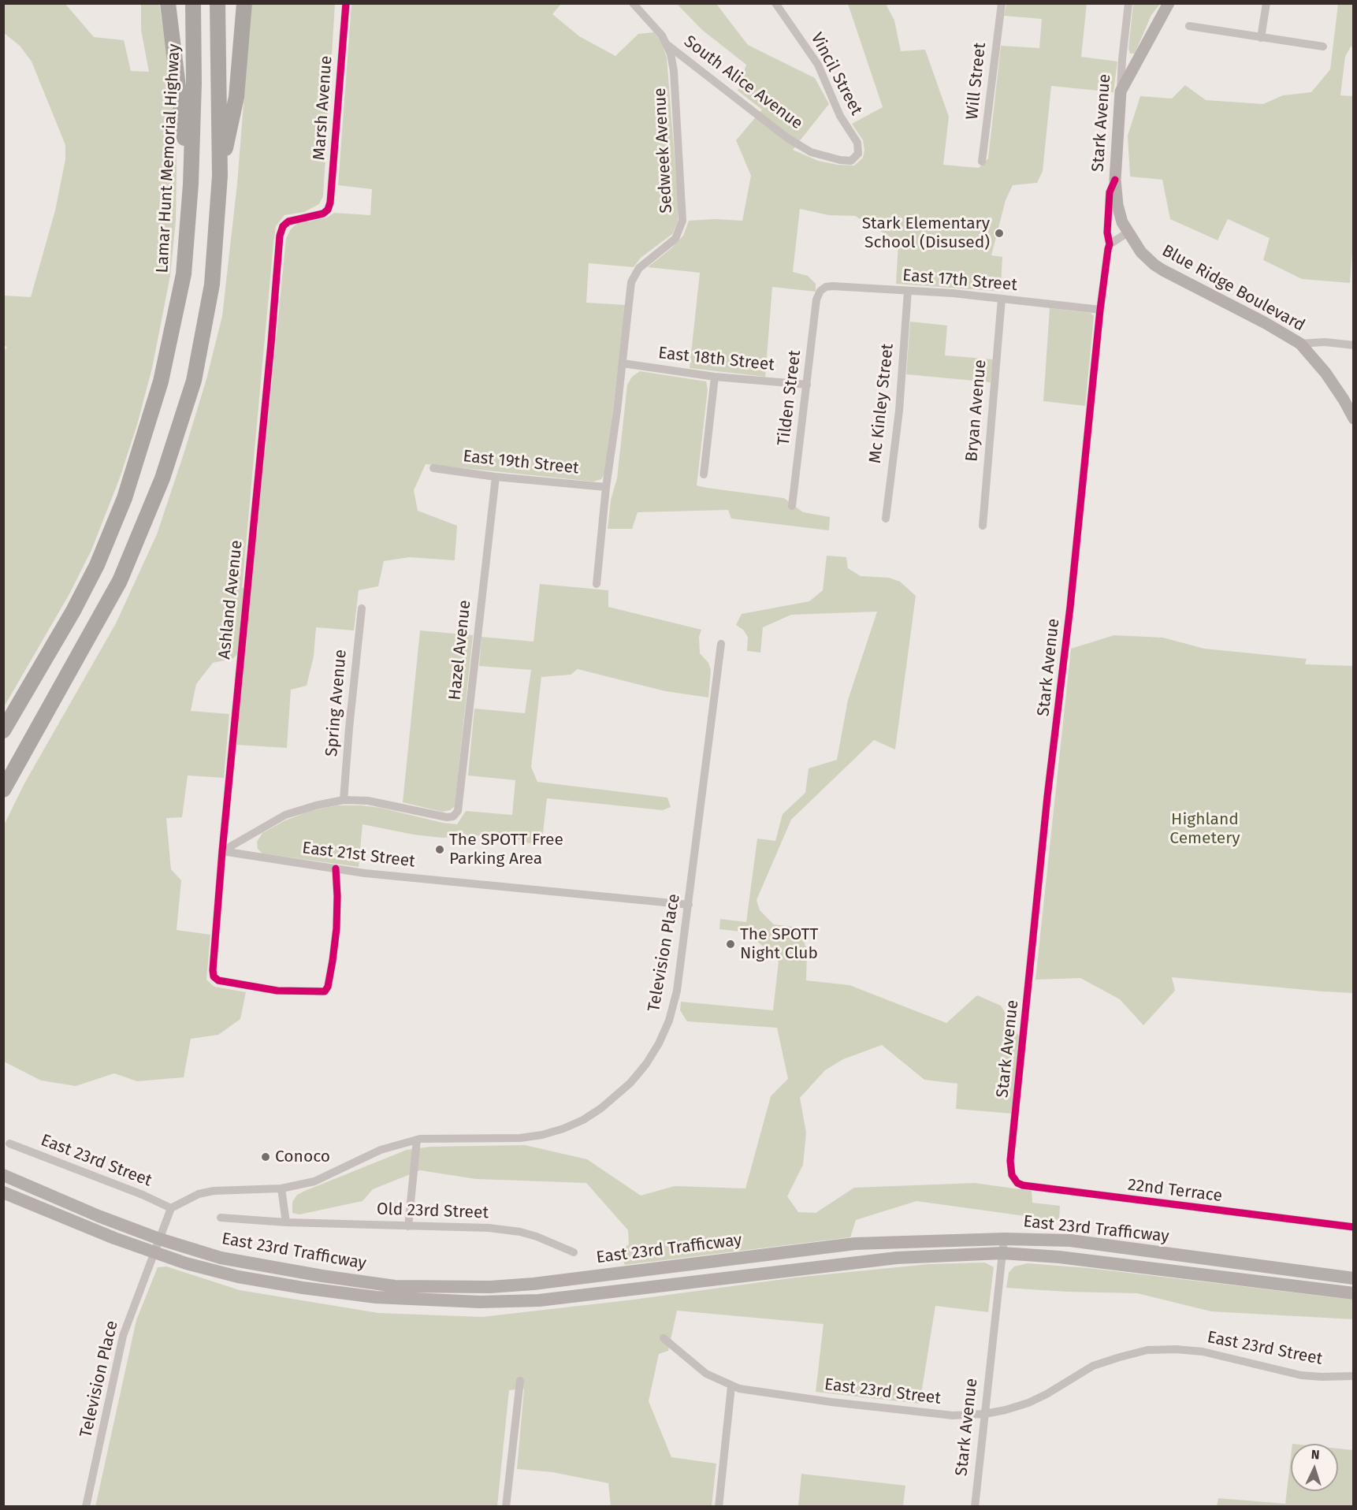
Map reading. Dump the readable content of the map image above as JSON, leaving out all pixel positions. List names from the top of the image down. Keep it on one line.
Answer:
{"streets":{"highway":["Lamar Hunt Memorial Highway"],"main road":["Stark Avenue","Blue Ridge Boulevard","East 23rd Trafficway"],"street":["Vincil Street","Will Street","South Alice Avenue","Marsh Avenue","Sedweek Avenue","East 17th Street","East 18th Street","Tilden Street","Mc Kinley Street","Bryan Avenue","East 19th Street","Ashland Avenue","Hazel Avenue","Spring Avenue","East 21st Street","Television Place","East 23rd Street","22nd Terrace","Old 23rd Street"]},"crossings":[["Vincil Street","South Alice Avenue"],["South Alice Avenue","Sedweek Avenue"],["Marsh Avenue","Ashland Avenue"],["Stark Avenue","East 17th Street"],["Stark Avenue","Blue Ridge Boulevard"],["Stark Avenue","East 23rd Street"],["Stark Avenue","22nd Terrace"],["Stark Avenue","East 23rd Trafficway"],["Sedweek Avenue","East 18th Street"],["Sedweek Avenue","East 19th Street"],["East 17th Street","Tilden Street"],["East 17th Street","Mc Kinley Street"],["East 17th Street","Bryan Avenue"],["East 18th Street","Tilden Street"],["East 19th Street","Hazel Avenue"],["Ashland Avenue","East 21st Street"],["Hazel Avenue","Spring Avenue"],["East 21st Street","Television Place"],["Television Place","East 23rd Street"],["Television Place","East 23rd Trafficway"]],"parks":["Highland Cemetery"],"places":["Stark Elementary School (Disused)","The SPOTT Free Parking Area","The SPOTT Night Club","Conoco"],"north":"top"}
